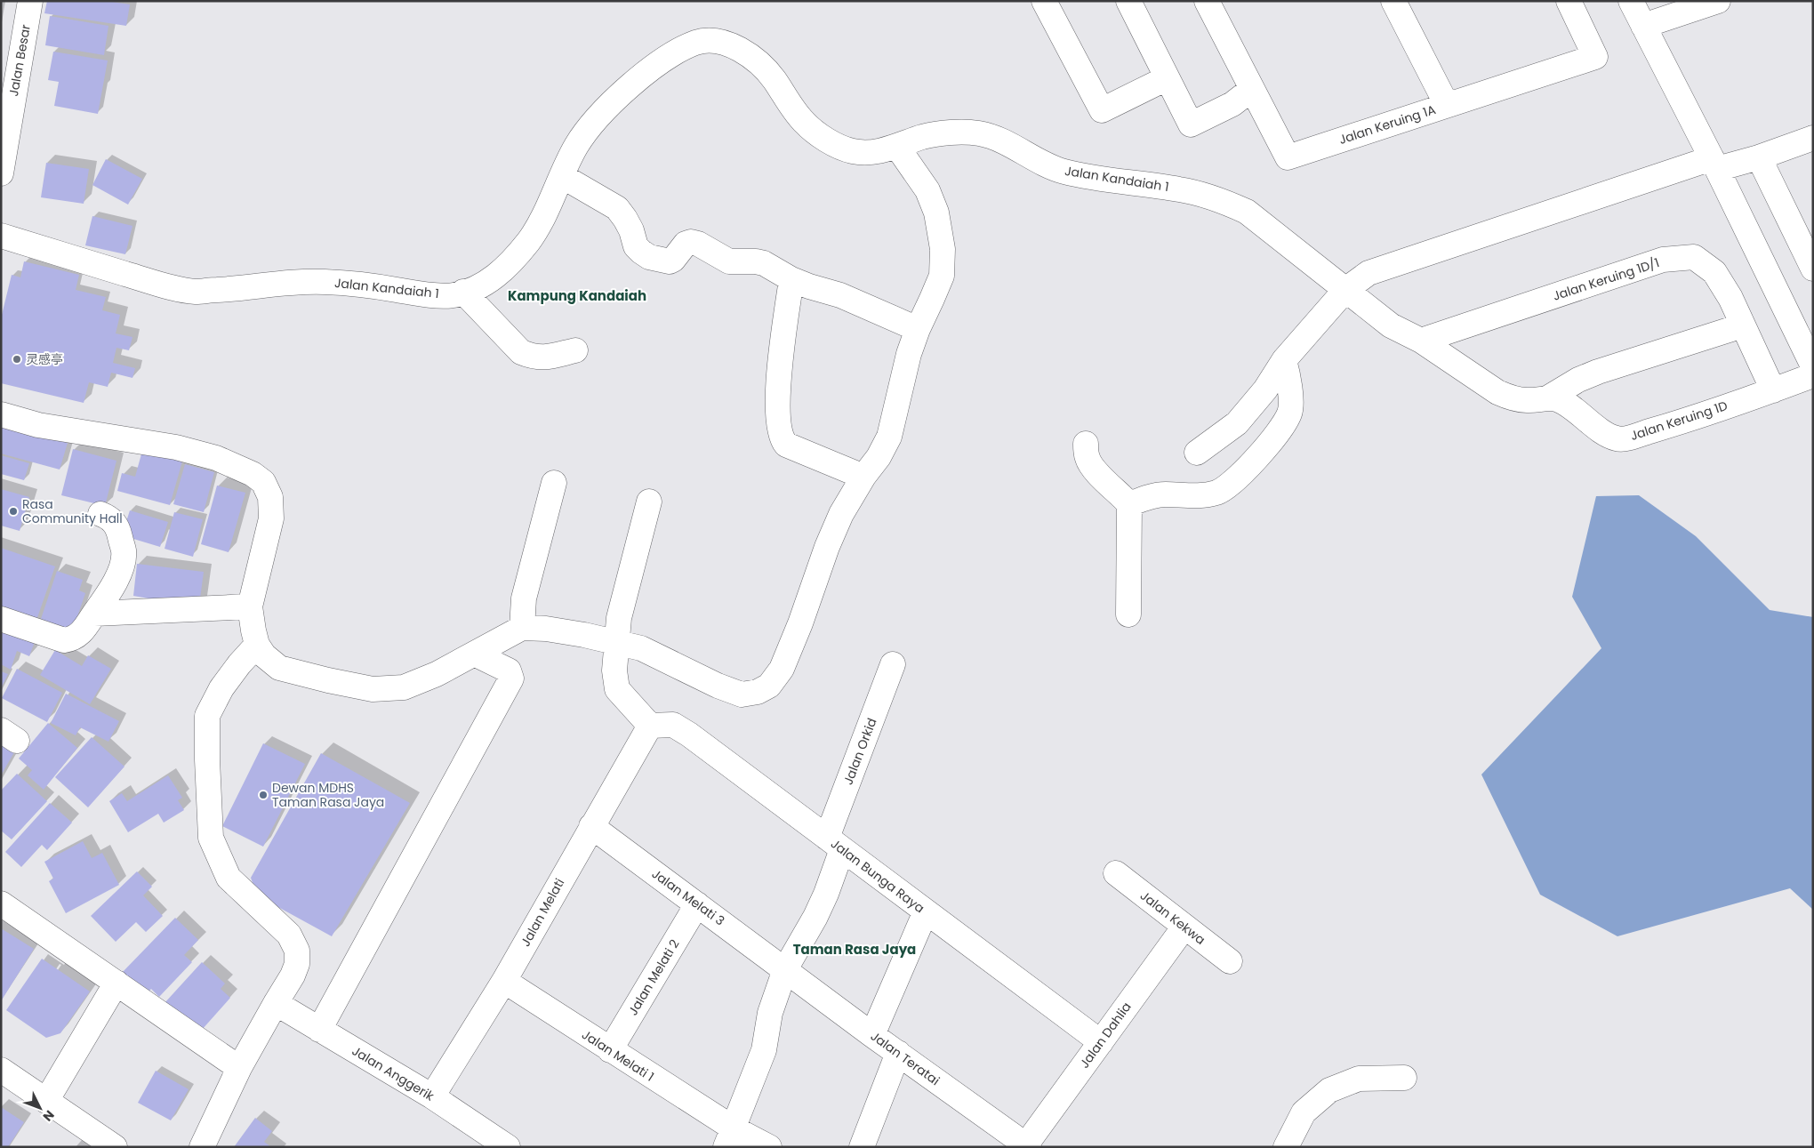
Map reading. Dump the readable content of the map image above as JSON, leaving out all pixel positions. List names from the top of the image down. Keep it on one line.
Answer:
{"streets":{"street":["Jalan Besar","Jalan Keruing 1A","Jalan Kandaiah 1","Jalan Keruing 1D/1","Jalan Keruing 1D","Jalan Orkid","Jalan Bunga Raya","Jalan Melati 3","Jalan Melati","Jalan Kekwa","Jalan Melati 2","Jalan Dahlia","Jalan Melati 1","Jalan Teratai","Jalan Anggerik"]},"crossings":[["Jalan Kandaiah 1","Jalan Keruing 1D"],["Jalan Keruing 1D/1","Jalan Keruing 1D"],["Jalan Orkid","Jalan Bunga Raya"],["Jalan Orkid","Jalan Melati 3"],["Jalan Orkid","Jalan Melati 1"],["Jalan Orkid","Jalan Teratai"],["Jalan Bunga Raya","Jalan Melati"],["Jalan Bunga Raya","Jalan Dahlia"],["Jalan Melati 3","Jalan Melati"],["Jalan Melati 3","Jalan Melati 2"],["Jalan Melati 3","Jalan Teratai"],["Jalan Melati","Jalan Melati 1"],["Jalan Melati","Jalan Anggerik"],["Jalan Kekwa","Jalan Dahlia"],["Jalan Melati 2","Jalan Melati 1"],["Jalan Dahlia","Jalan Teratai"]],"districts":["Kampung Kandaiah","Taman Rasa Jaya"],"places":["灵感亭","Rasa Community Hall","Dewan MDHS Taman Rasa Jaya"],"north":"bottom right"}
